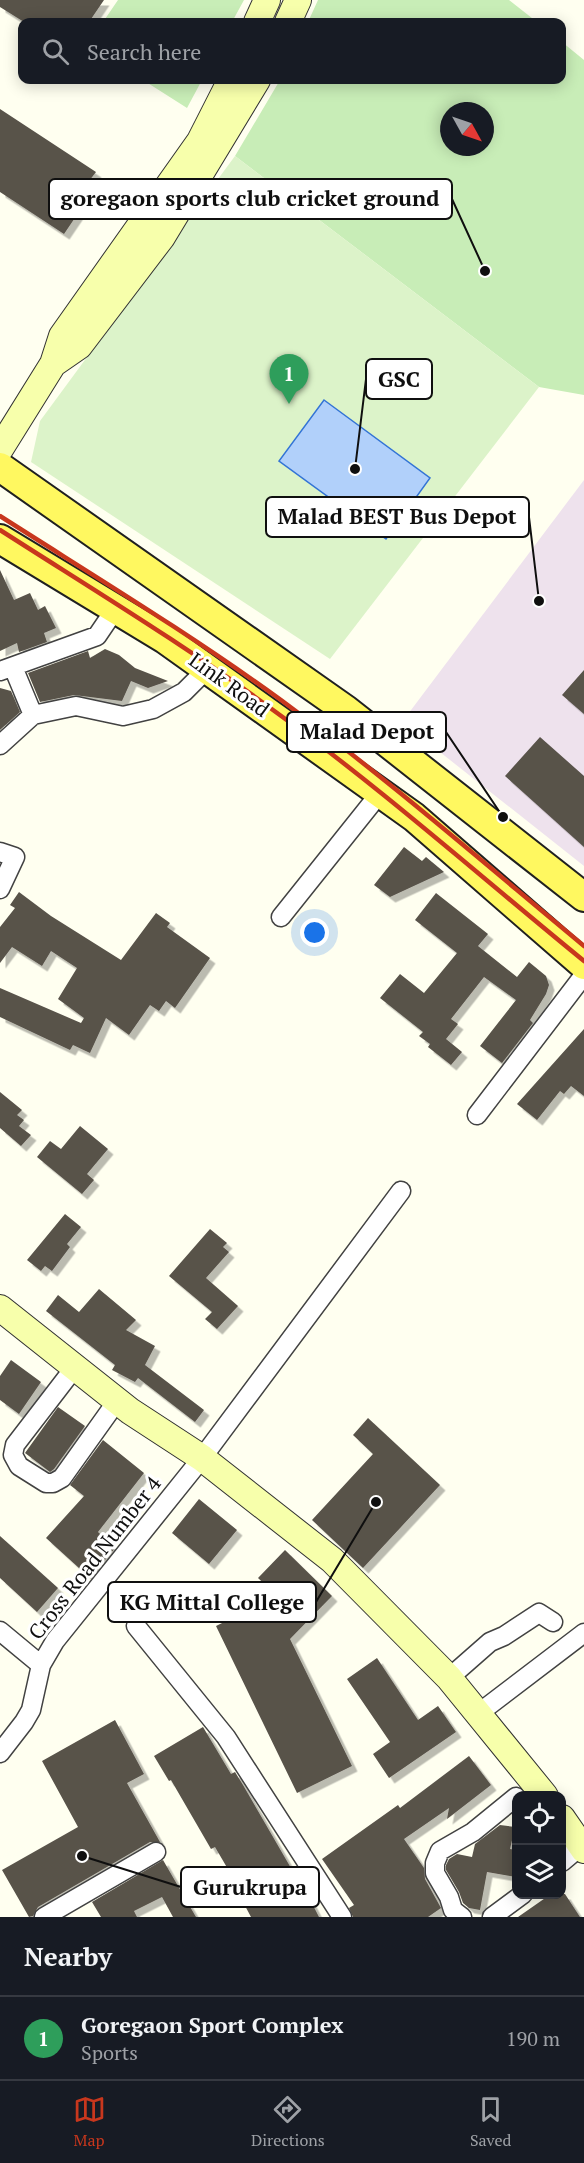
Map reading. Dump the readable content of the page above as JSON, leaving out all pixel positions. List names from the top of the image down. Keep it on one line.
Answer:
{"streets":{"main road":["Link Road"],"street":["Cross Road Number 4"]},"places":["goregaon sports club cricket ground","GSC","Malad BEST Bus Depot","Malad Depot","KG Mittal College","Gurukrupa"],"north":"bottom right","page":{"search":"Search here","pins":"1","heading":"Nearby","list":[{"mark":"1","name":"Goregaon Sport Complex","note":"Sports","value":"190 m"}],"nav":["Map","Directions","Saved"]}}
